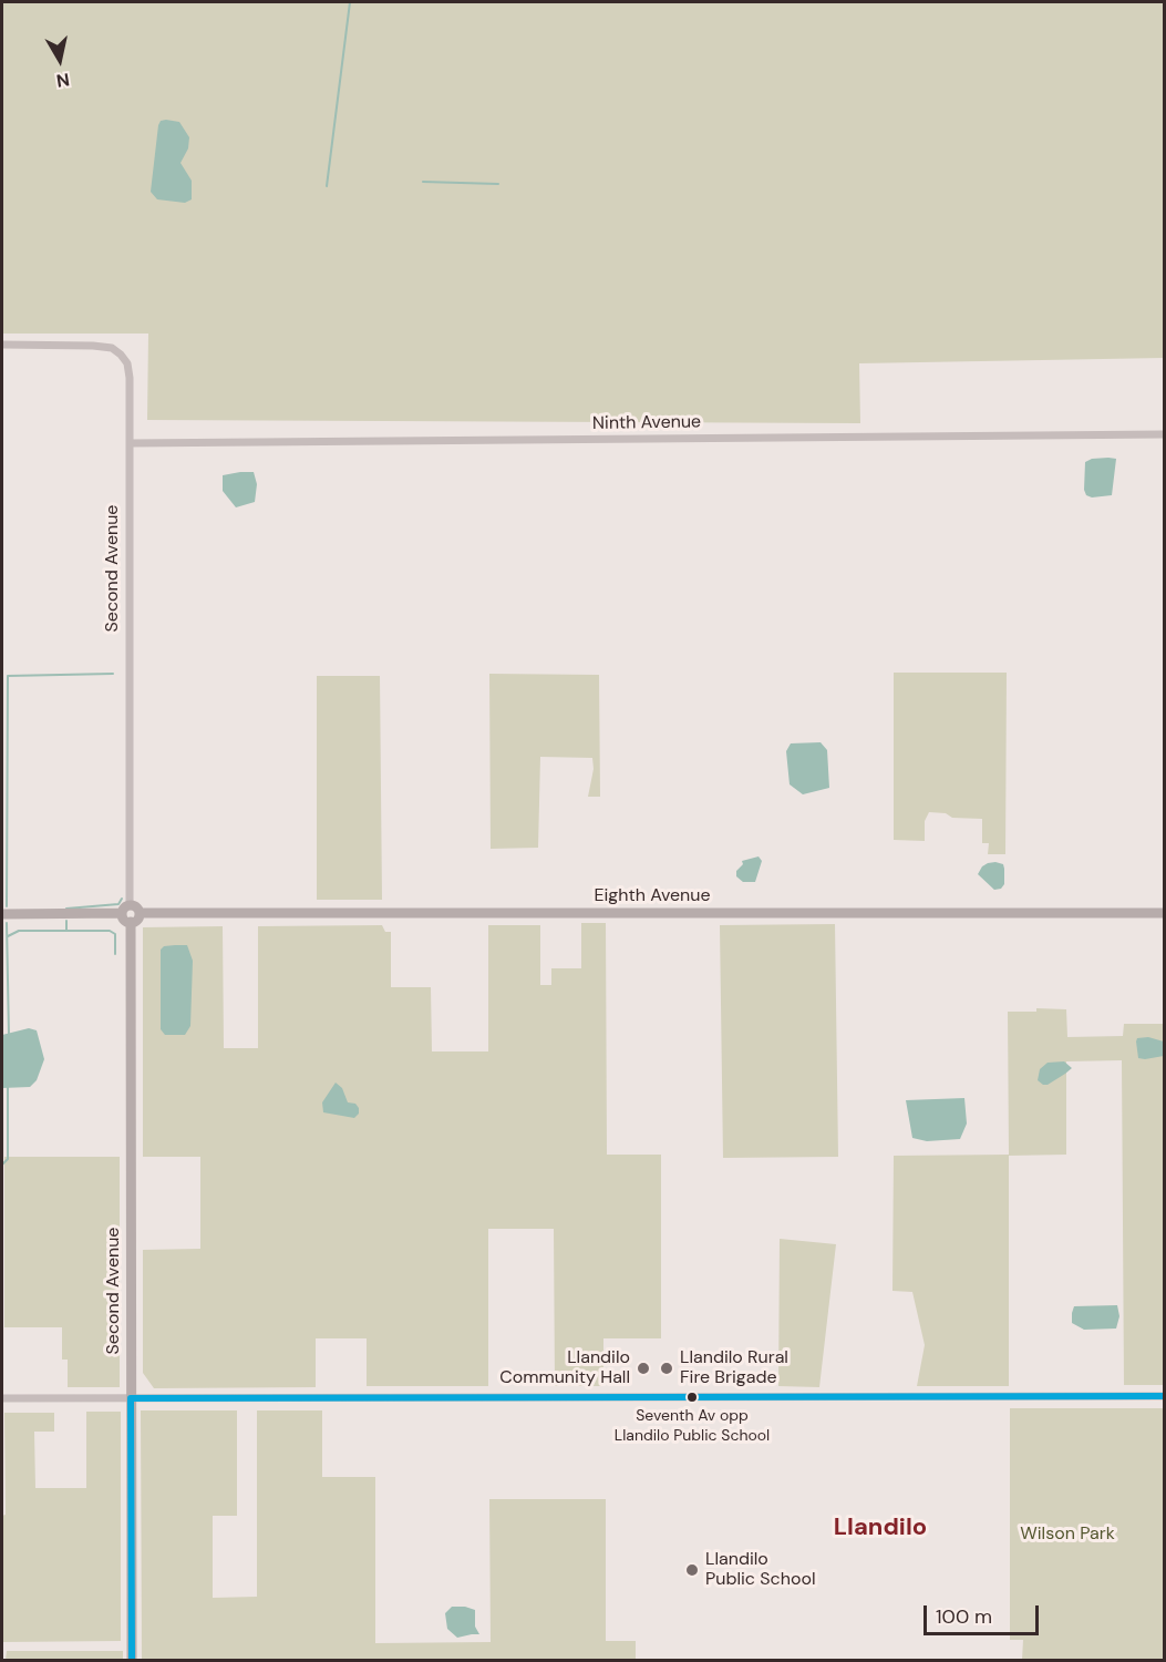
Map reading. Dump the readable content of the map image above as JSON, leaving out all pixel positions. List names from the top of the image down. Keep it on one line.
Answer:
{"streets":{"main road":["Second Avenue","Eighth Avenue"],"street":["Ninth Avenue"]},"crossings":[["Ninth Avenue","Second Avenue"],["Second Avenue","Eighth Avenue"]],"districts":["Llandilo"],"parks":["Wilson Park"],"places":["Llandilo Community Hall","Llandilo Rural Fire Brigade","Seventh Av opp Llandilo Public School","Llandilo Public School"],"scale_bar":"100 m","north":"bottom"}
